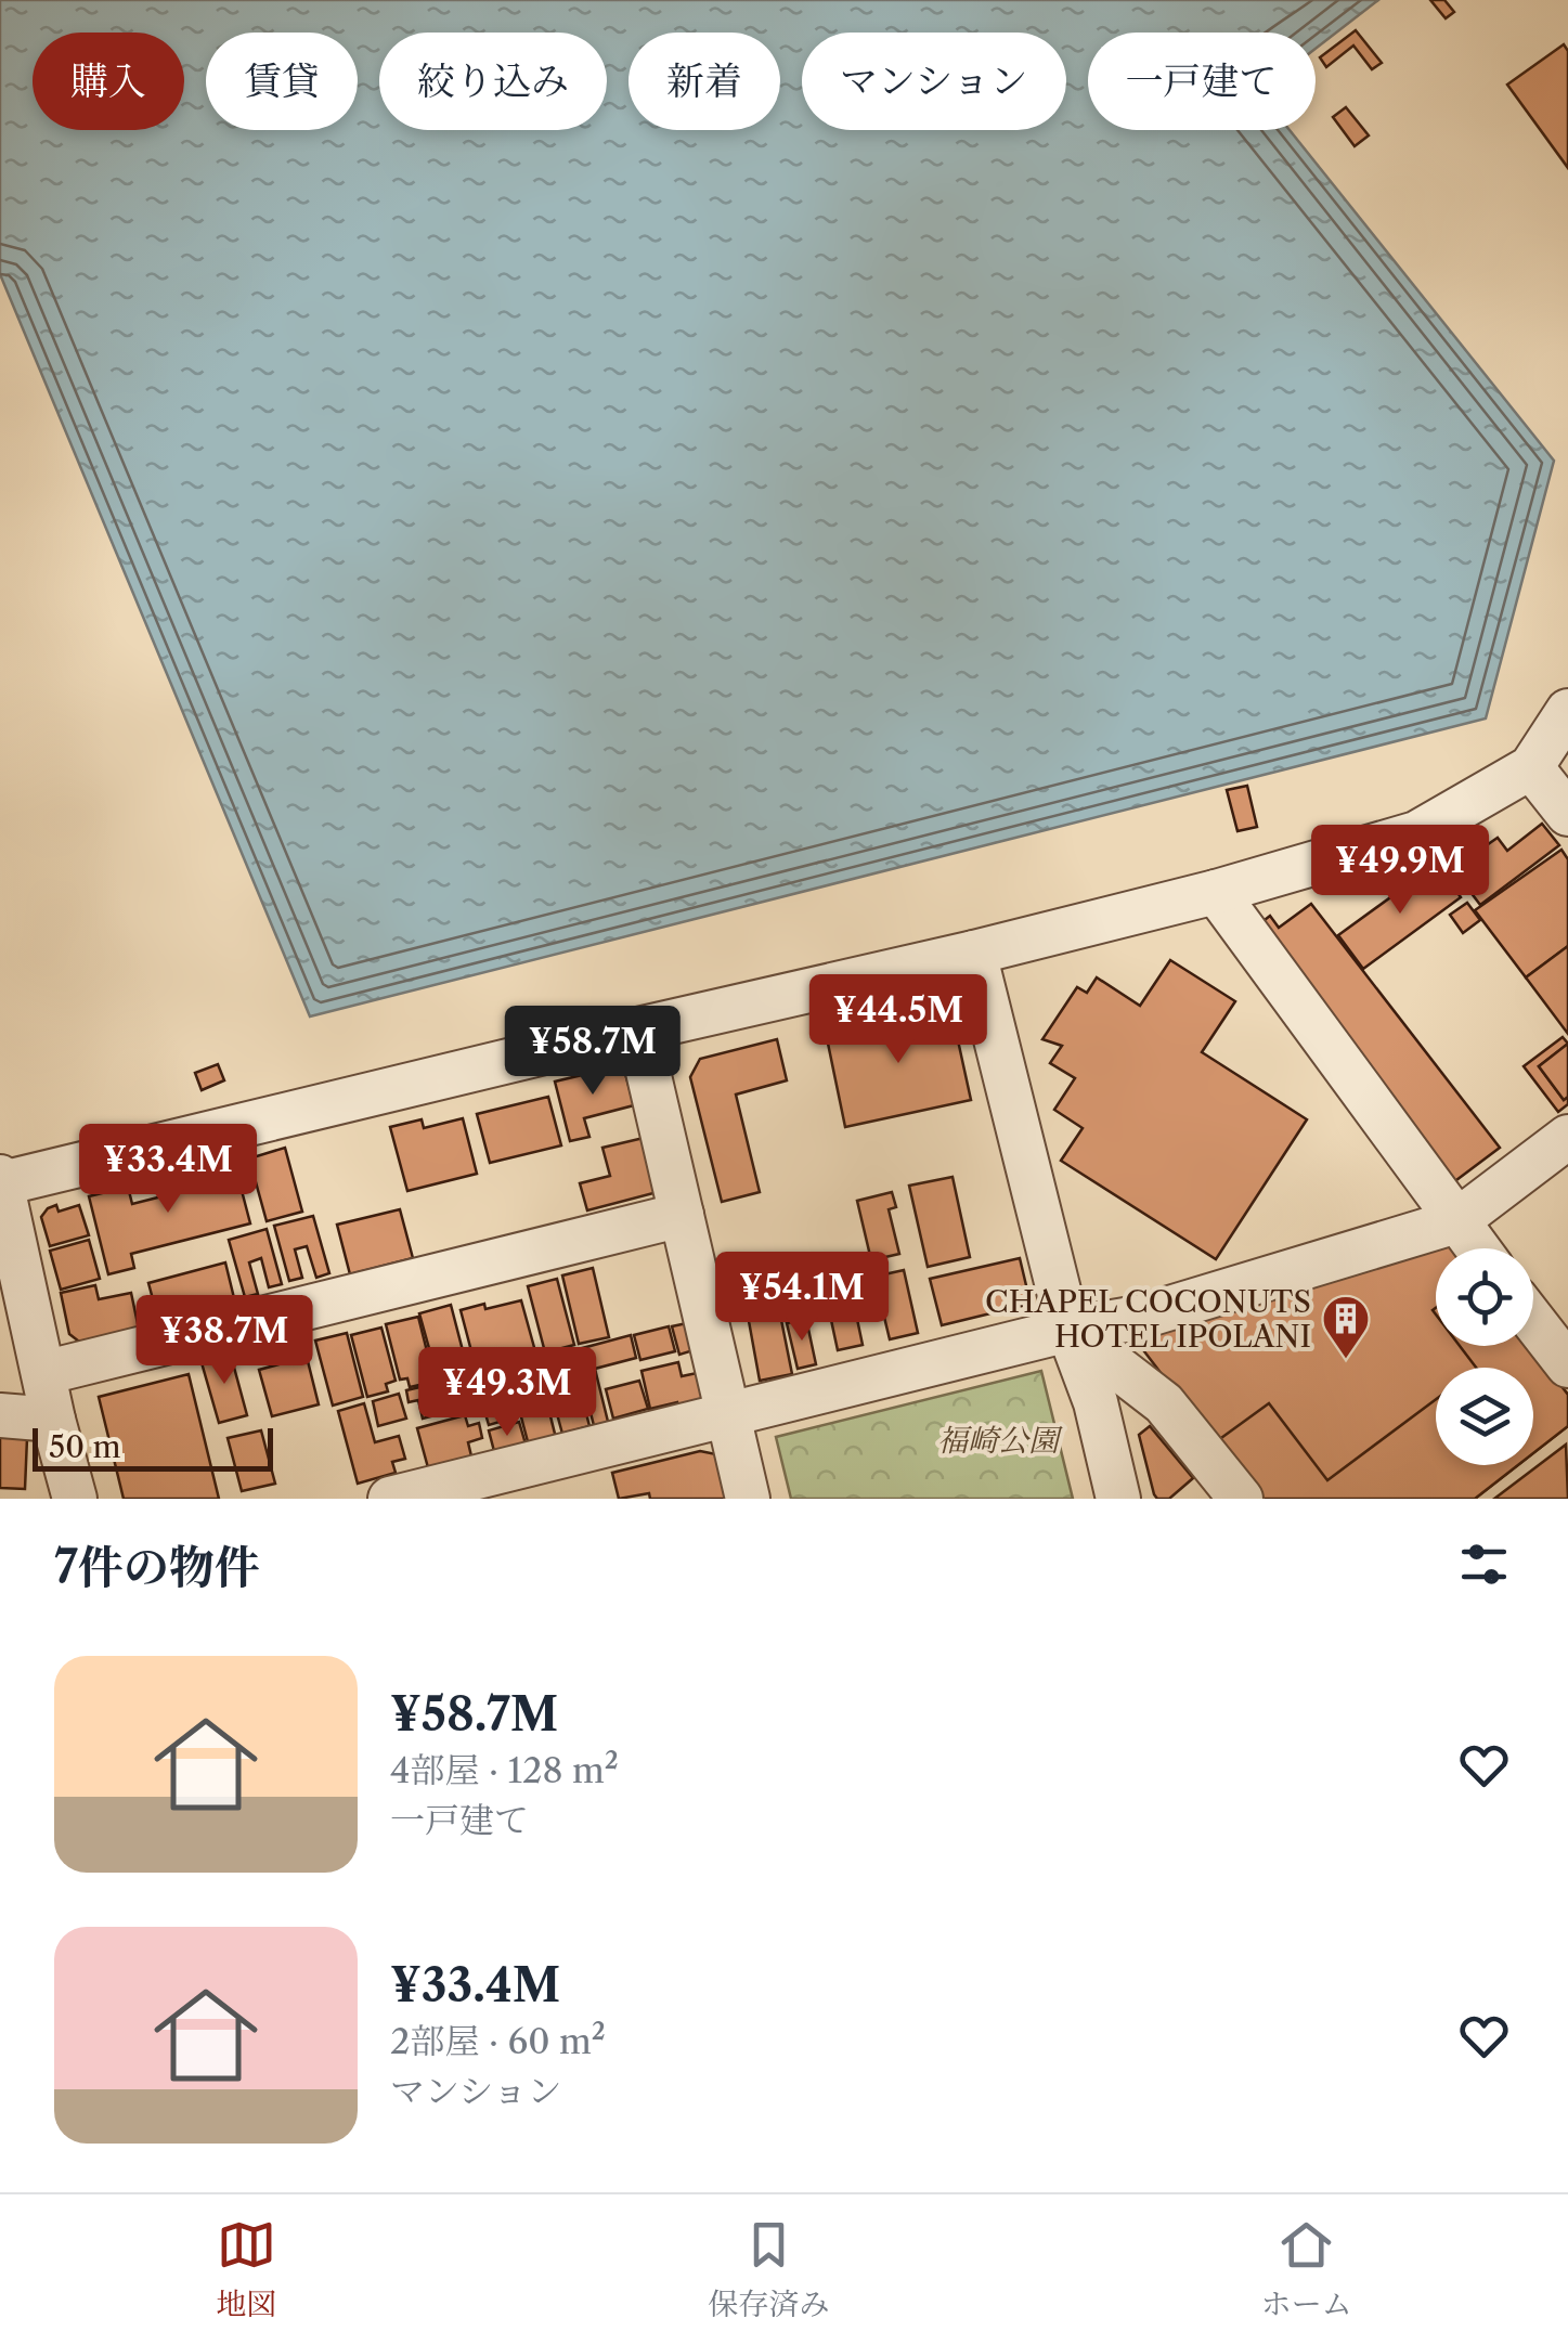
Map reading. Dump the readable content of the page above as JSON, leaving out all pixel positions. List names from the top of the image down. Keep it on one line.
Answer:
{"parks":["福崎公園"],"places":{"building":["CHAPEL COCONUTS HOTEL IPOLANI"]},"scale_bar":"50 m","page":{"chip":["購入","賃貸","絞り込み","新着","マンション","一戸建て"],"price":["¥49.9M","¥44.5M","¥58.7M","¥33.4M","¥54.1M","¥38.7M","¥49.3M"],"scale":"50 m","heading":"7件の物件","list":[{"name":"¥58.7M","note":"4部屋 · 128 m² · 一戸建て"},{"name":"¥33.4M","note":"2部屋 · 60 m² · マンション"}],"tabs":["地図","保存済み","ホーム"]}}
